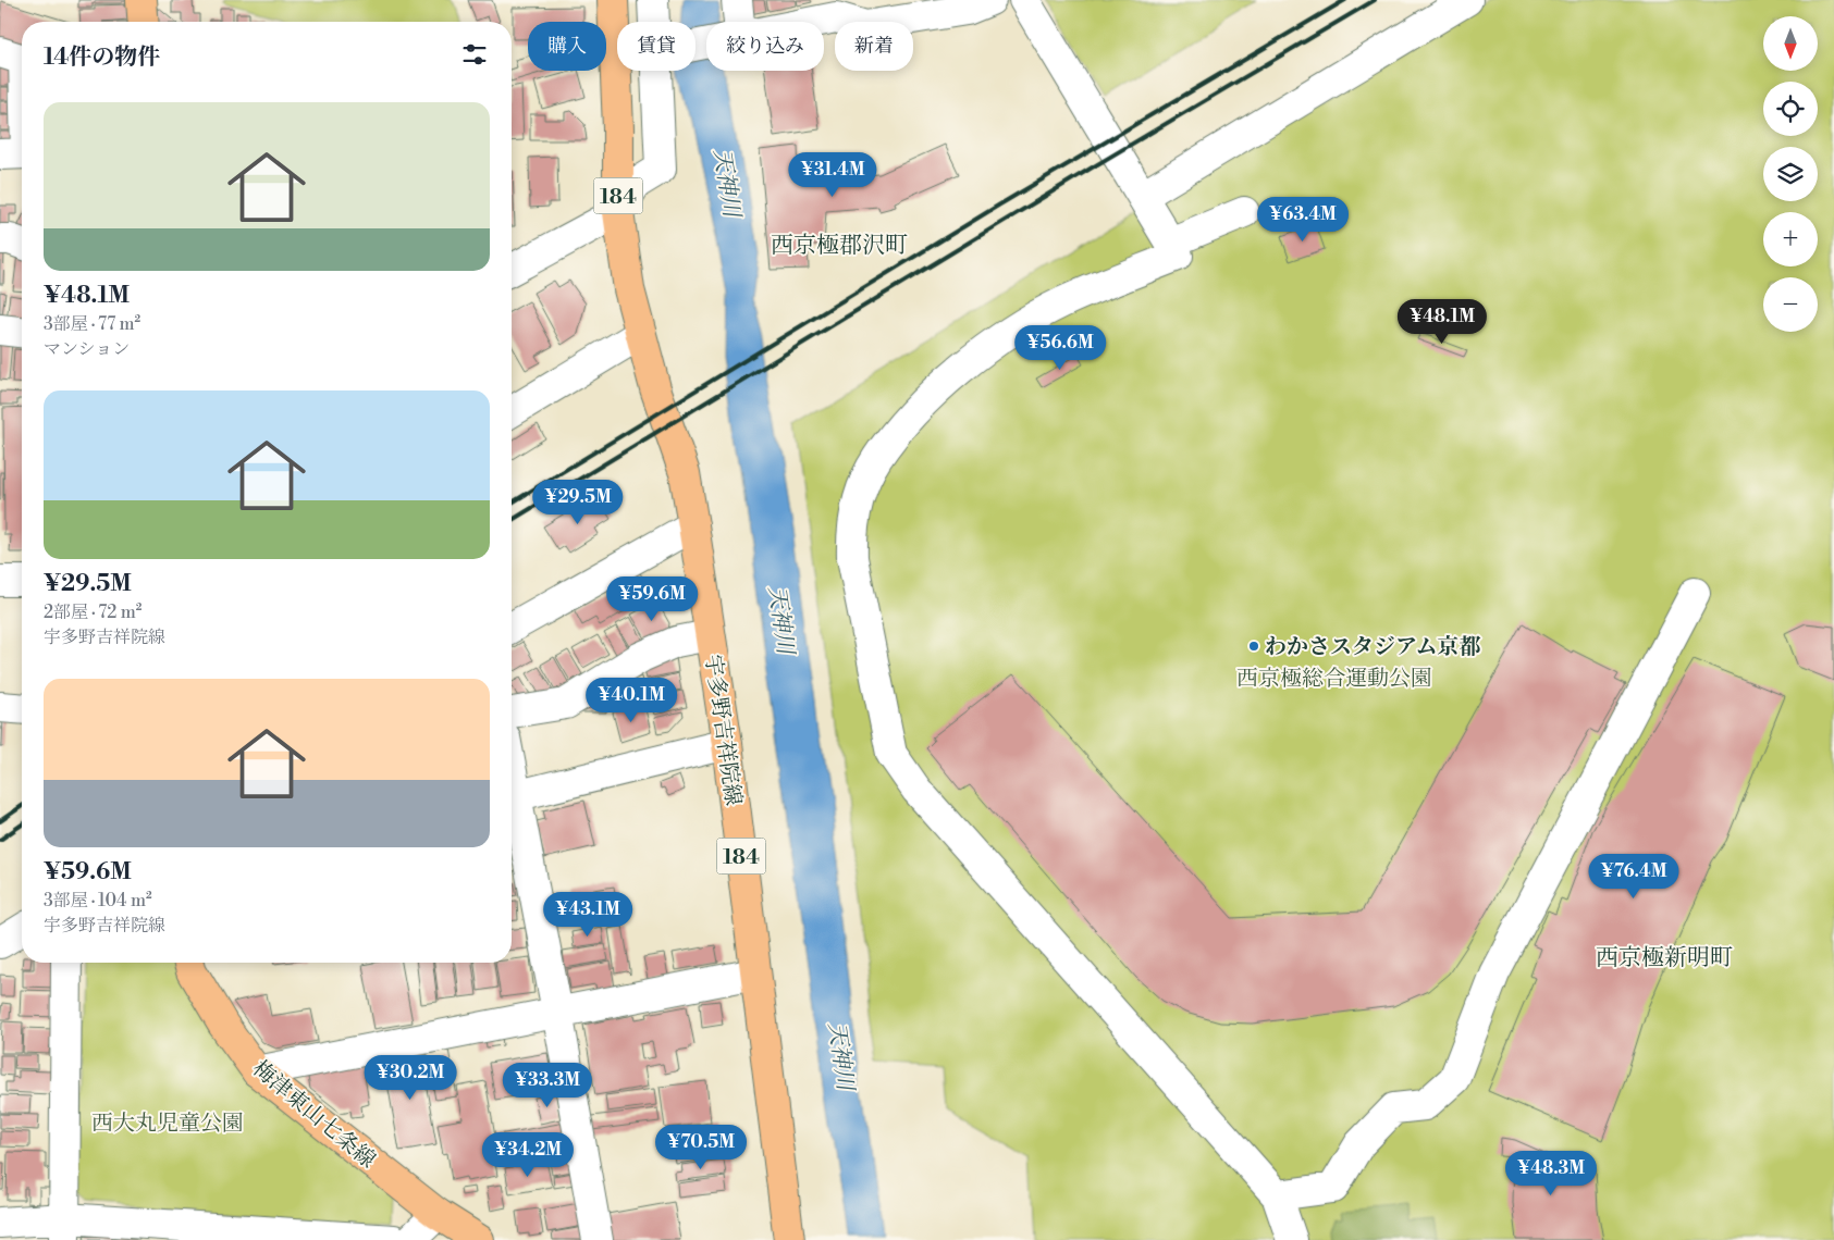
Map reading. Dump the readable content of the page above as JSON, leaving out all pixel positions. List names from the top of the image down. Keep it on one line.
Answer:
{"streets":{"main road":["184","宇多野吉祥院線","梅津東山七条線"]},"districts":["西京極郡沢町","西京極新明町"],"water":["天神川"],"parks":["西京極総合運動公園","西大丸児童公園"],"places":["わかさスタジアム京都"],"north":"bottom","page":{"map_buttons":["+","−"],"chip":["購入","賃貸","絞り込み","新着"],"heading":"14件の物件","list":[{"name":"¥48.1M","note":"3部屋 · 77 m² · マンション"},{"name":"¥29.5M","note":"2部屋 · 72 m² · 宇多野吉祥院線"},{"name":"¥59.6M","note":"3部屋 · 104 m² · 宇多野吉祥院線"}],"price":["¥31.4M","¥63.4M","¥48.1M","¥56.6M","¥29.5M","¥59.6M","¥40.1M","¥76.4M","¥43.1M","¥30.2M","¥33.3M","¥70.5M","¥34.2M","¥48.3M"]}}
